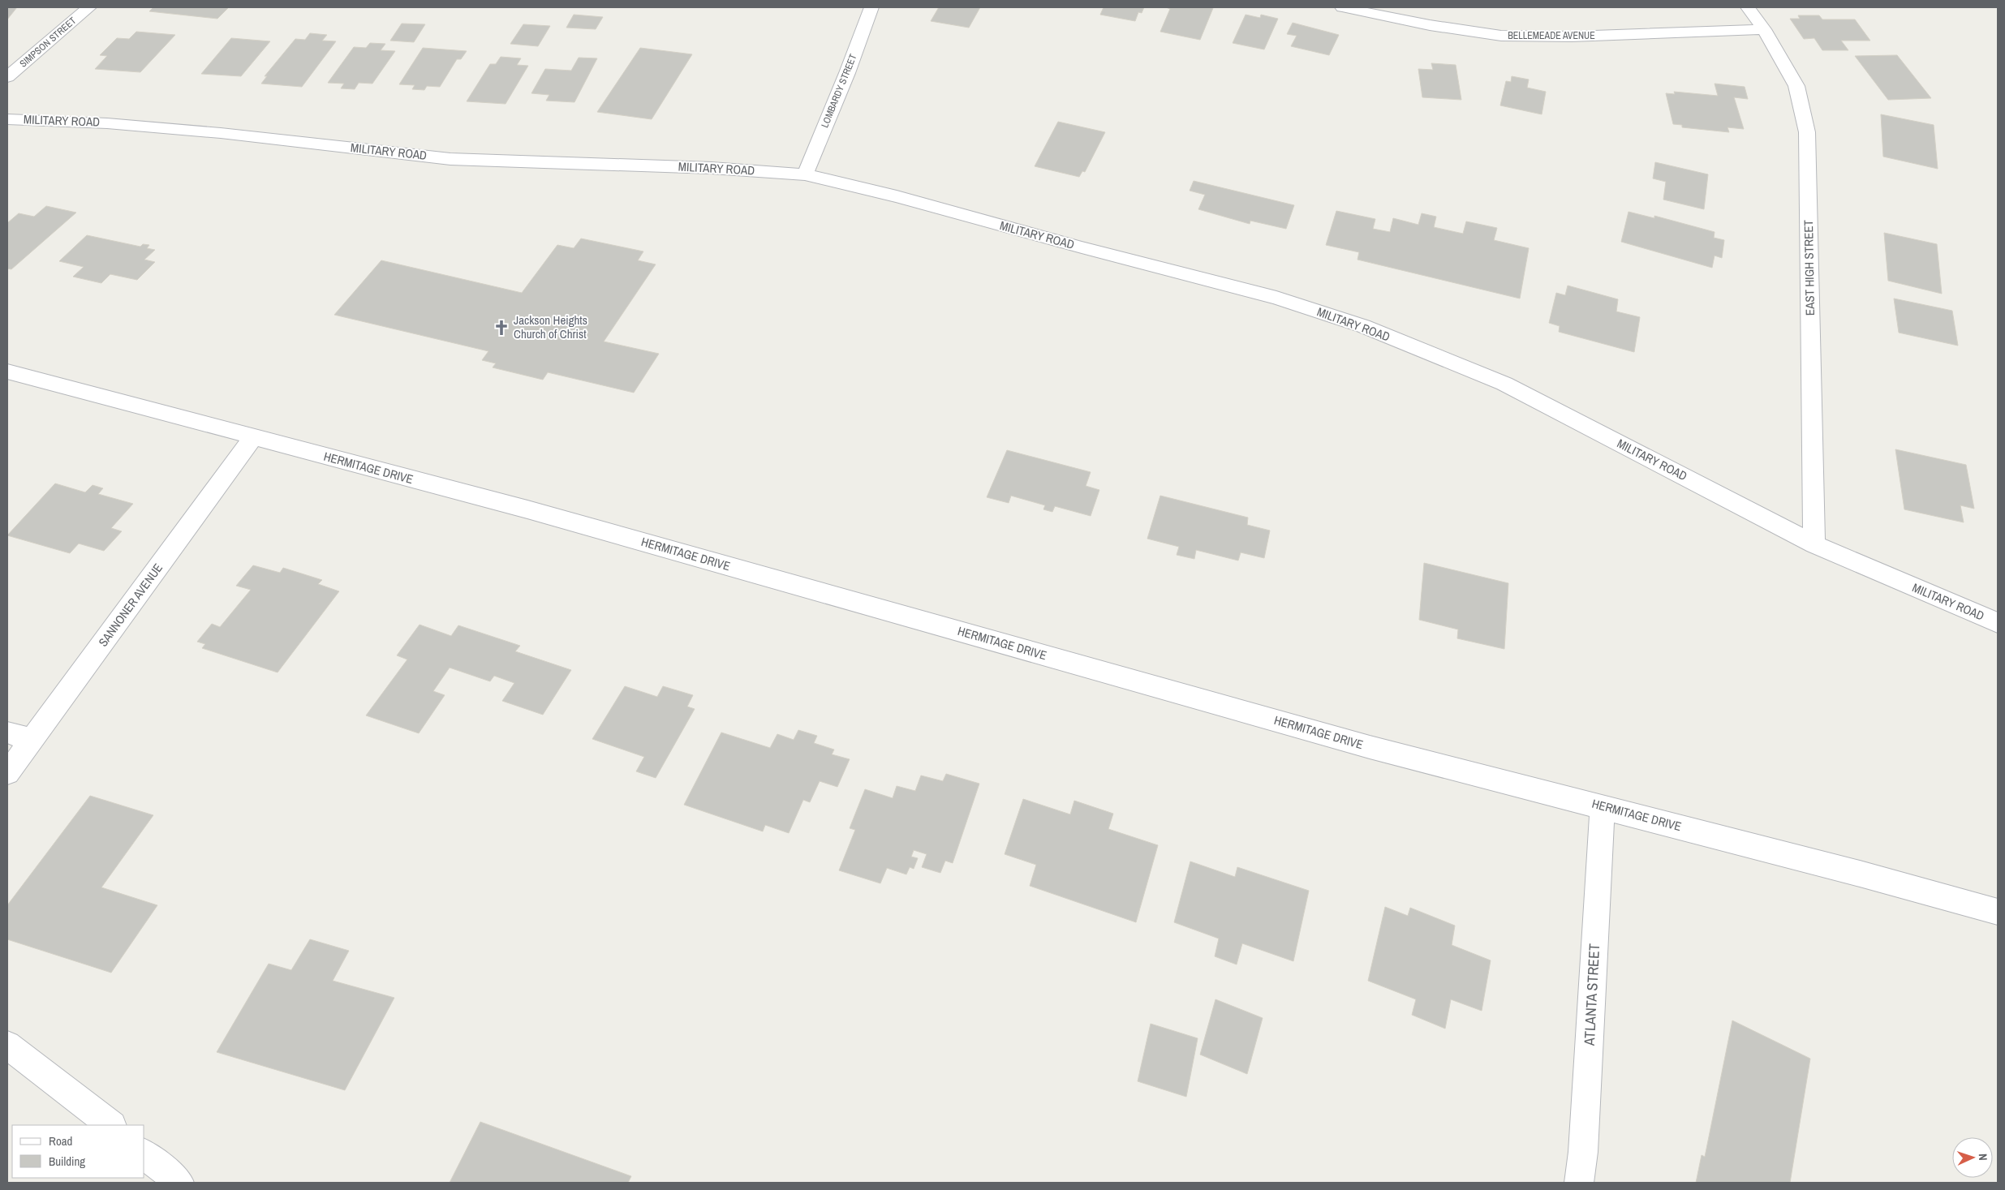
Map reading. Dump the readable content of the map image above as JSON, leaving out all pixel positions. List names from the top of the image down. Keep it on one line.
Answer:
{"streets":{"street":["BELLEMEADE AVENUE","SIMPSON STREET","LOMBARDY STREET","MILITARY ROAD","EAST HIGH STREET","HERMITAGE DRIVE","SANNONER AVENUE","ATLANTA STREET"]},"crossings":[["BELLEMEADE AVENUE","EAST HIGH STREET"],["LOMBARDY STREET","MILITARY ROAD"],["MILITARY ROAD","EAST HIGH STREET"],["HERMITAGE DRIVE","SANNONER AVENUE"],["HERMITAGE DRIVE","ATLANTA STREET"]],"places":{"church":["Jackson Heights Church of Christ"]},"legend":["Road","Building"],"north":"right"}
